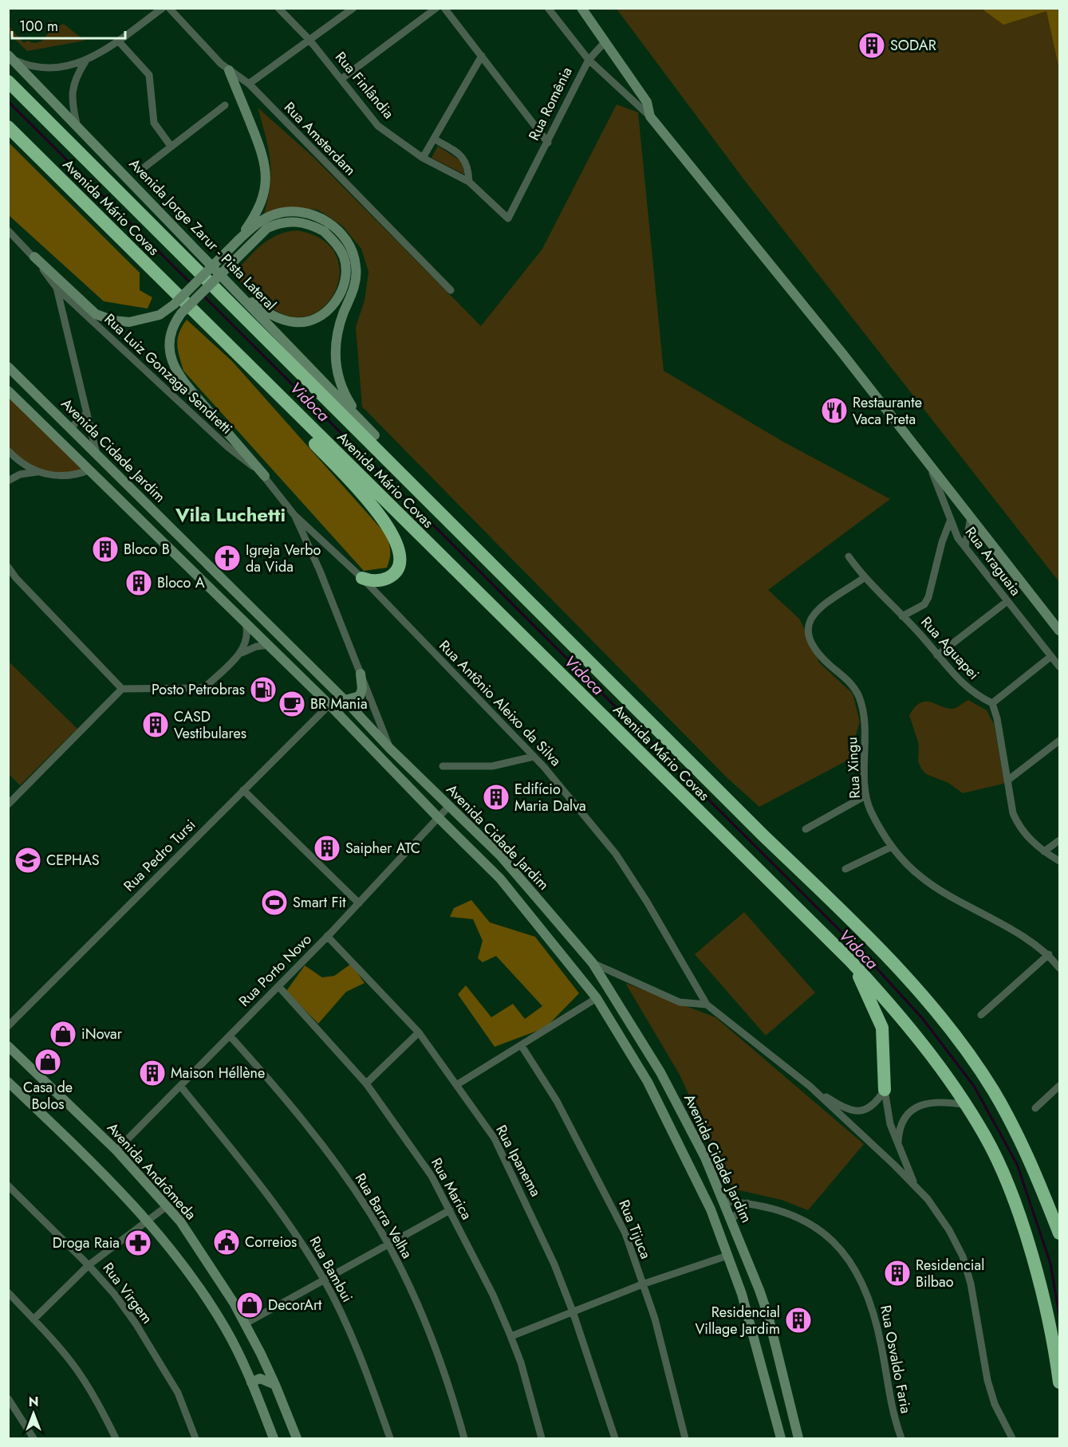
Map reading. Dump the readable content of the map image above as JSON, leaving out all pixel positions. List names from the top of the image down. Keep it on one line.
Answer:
{"streets":{"highway":["Avenida Mário Covas"],"main road":["Avenida Jorge Zarur - Pista Lateral","Avenida Cidade Jardim","Avenida Andrômeda"],"street":["Rua Finlândia","Rua Romênia","Rua Amsterdam","Rua Luiz Gonzaga Sendretti","Rua Araguaia","Rua Aguapei","Rua Antônio Aleixo da Silva","Rua Xingu","Rua Pedro Tursi","Rua Porto Novo","Rua Ipanema","Rua Marica","Rua Barra Velha","Rua Tijuca","Rua Bambui","Rua Virgem","Rua Osvaldo Faria"]},"crossings":[["Rua Finlândia","Rua Romênia"],["Rua Luiz Gonzaga Sendretti","Rua Antônio Aleixo da Silva"],["Avenida Cidade Jardim","Rua Pedro Tursi"],["Avenida Cidade Jardim","Rua Porto Novo"],["Avenida Cidade Jardim","Rua Osvaldo Faria"],["Rua Aguapei","Rua Xingu"],["Rua Porto Novo","Rua Ipanema"],["Rua Porto Novo","Avenida Andrômeda"],["Rua Porto Novo","Rua Marica"],["Rua Porto Novo","Rua Barra Velha"],["Rua Porto Novo","Rua Bambui"]],"districts":["Vila Luchetti"],"water":["Vidoca"],"places":{"building":["SODAR","Bloco B","Bloco A","CASD Vestibulares","Edifício Maria Dalva","Saipher ATC","Maison Héllène","Residencial Bilbao","Residencial Village Jardim"],"restaurant":["Restaurante Vaca Preta"],"church":["Igreja Verbo da Vida"],"fuel station":["Posto Petrobras"],"cafe":["BR Mania"],"school or university":["CEPHAS"],"sports":["Smart Fit"],"shop":["iNovar","Casa de Bolos","DecorArt"],"public building":["Correios"],"pharmacy":["Droga Raia"]},"scale_bar":"100 m","north":"top"}
